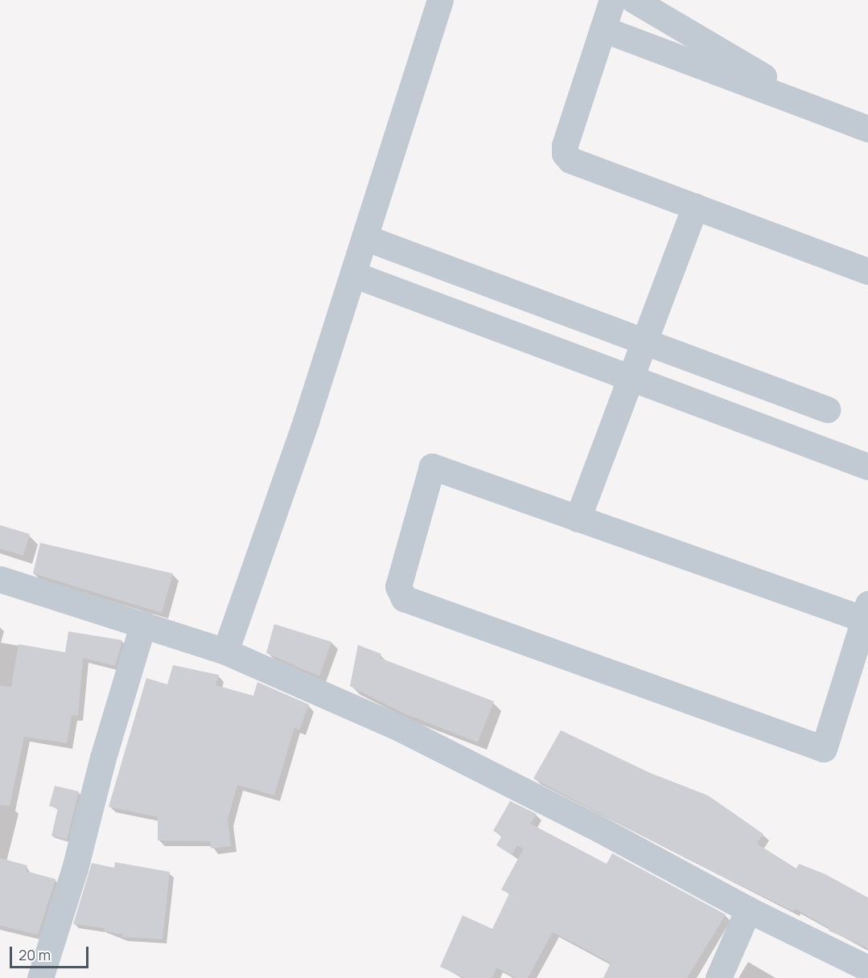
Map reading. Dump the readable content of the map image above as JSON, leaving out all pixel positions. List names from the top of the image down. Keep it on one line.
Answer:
{"scale_bar":"20 m"}
